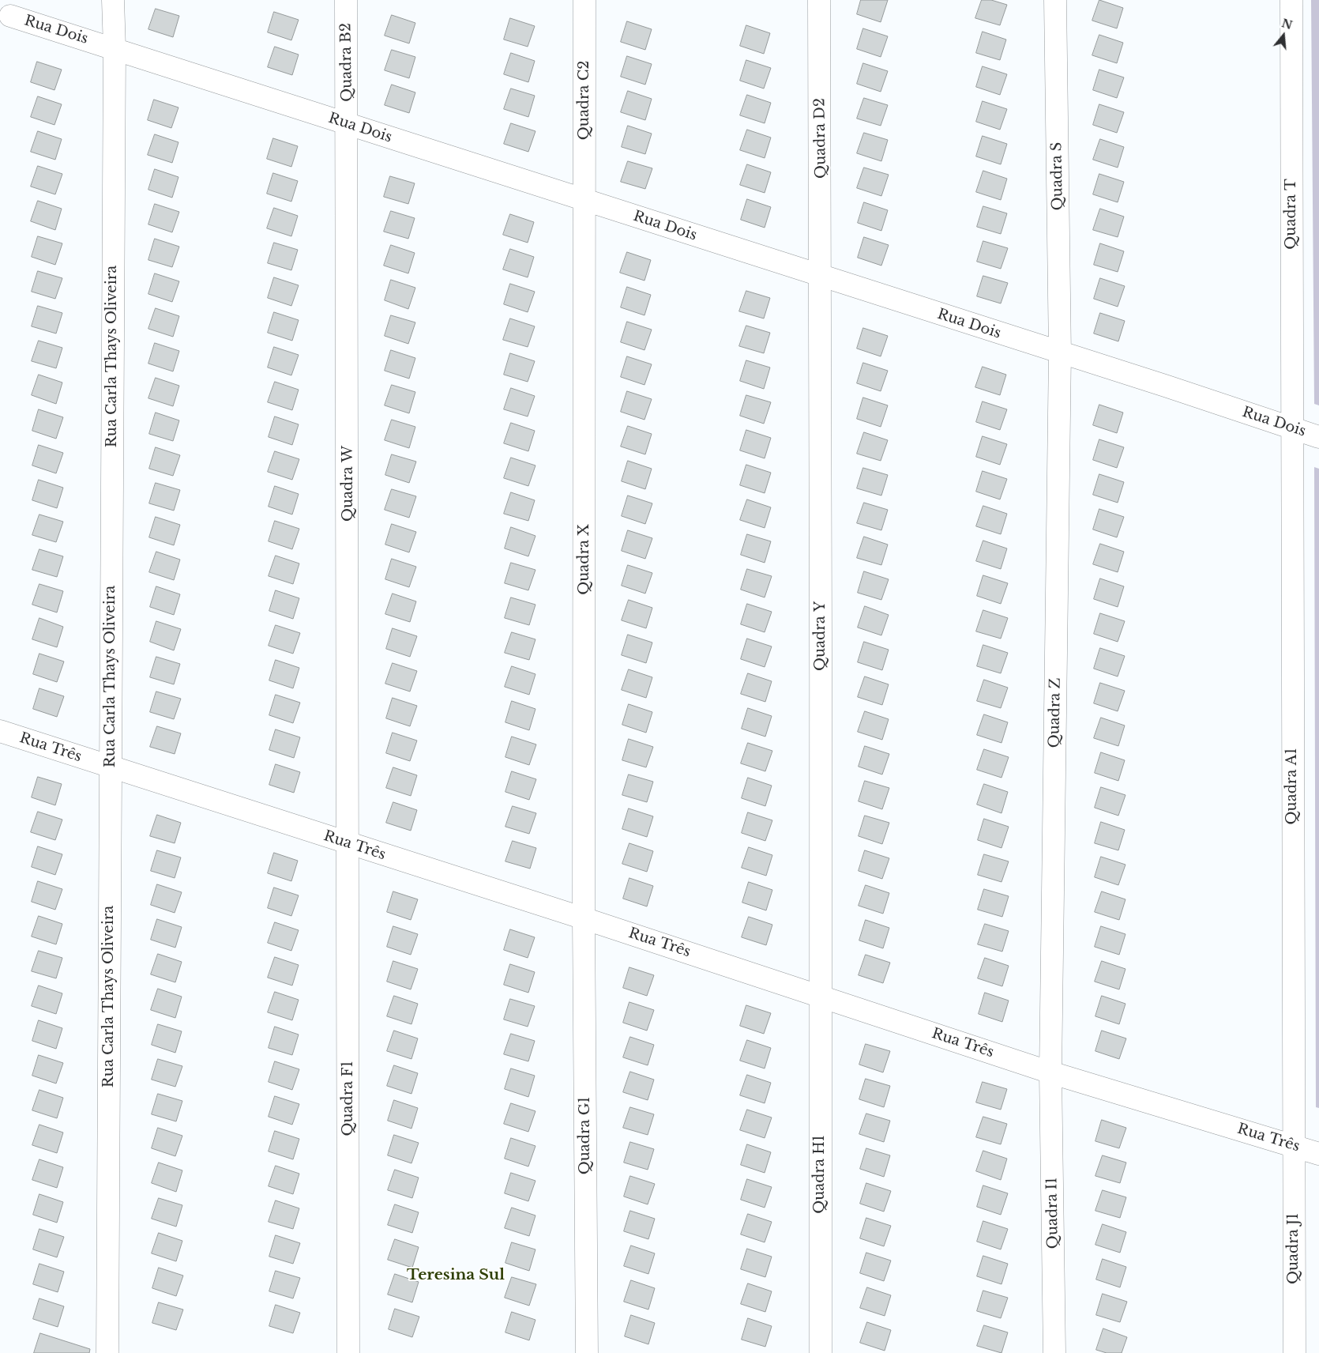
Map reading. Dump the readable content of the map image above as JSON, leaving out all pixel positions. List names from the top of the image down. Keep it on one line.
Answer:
{"streets":{"street":["Rua Dois","Quadra B2","Quadra C2","Quadra D2","Quadra S","Quadra T","Rua Carla Thays Oliveira","Quadra W","Quadra X","Quadra Y","Quadra Z","Rua Três","Quadra A1","Quadra F1","Quadra G1","Quadra H1","Quadra I1","Quadra J1"]},"crossings":[["Rua Dois","Quadra B2"],["Rua Dois","Quadra C2"],["Rua Dois","Quadra D2"],["Rua Dois","Quadra S"],["Rua Dois","Quadra T"],["Rua Dois","Rua Carla Thays Oliveira"],["Rua Dois","Quadra W"],["Rua Dois","Quadra X"],["Rua Dois","Quadra Y"],["Rua Dois","Quadra Z"],["Rua Dois","Quadra A1"],["Quadra B2","Quadra W"],["Quadra C2","Quadra X"],["Quadra D2","Quadra Y"],["Quadra S","Quadra Z"],["Quadra T","Quadra A1"],["Rua Carla Thays Oliveira","Rua Três"],["Quadra W","Rua Três"],["Quadra W","Quadra F1"],["Quadra X","Rua Três"],["Quadra X","Quadra G1"],["Quadra Y","Rua Três"],["Quadra Y","Quadra H1"],["Quadra Z","Rua Três"],["Quadra Z","Quadra I1"],["Rua Três","Quadra A1"],["Rua Três","Quadra F1"],["Rua Três","Quadra G1"],["Rua Três","Quadra H1"],["Rua Três","Quadra I1"],["Rua Três","Quadra J1"],["Quadra A1","Quadra J1"]],"districts":["Teresina Sul"],"north":"top"}
